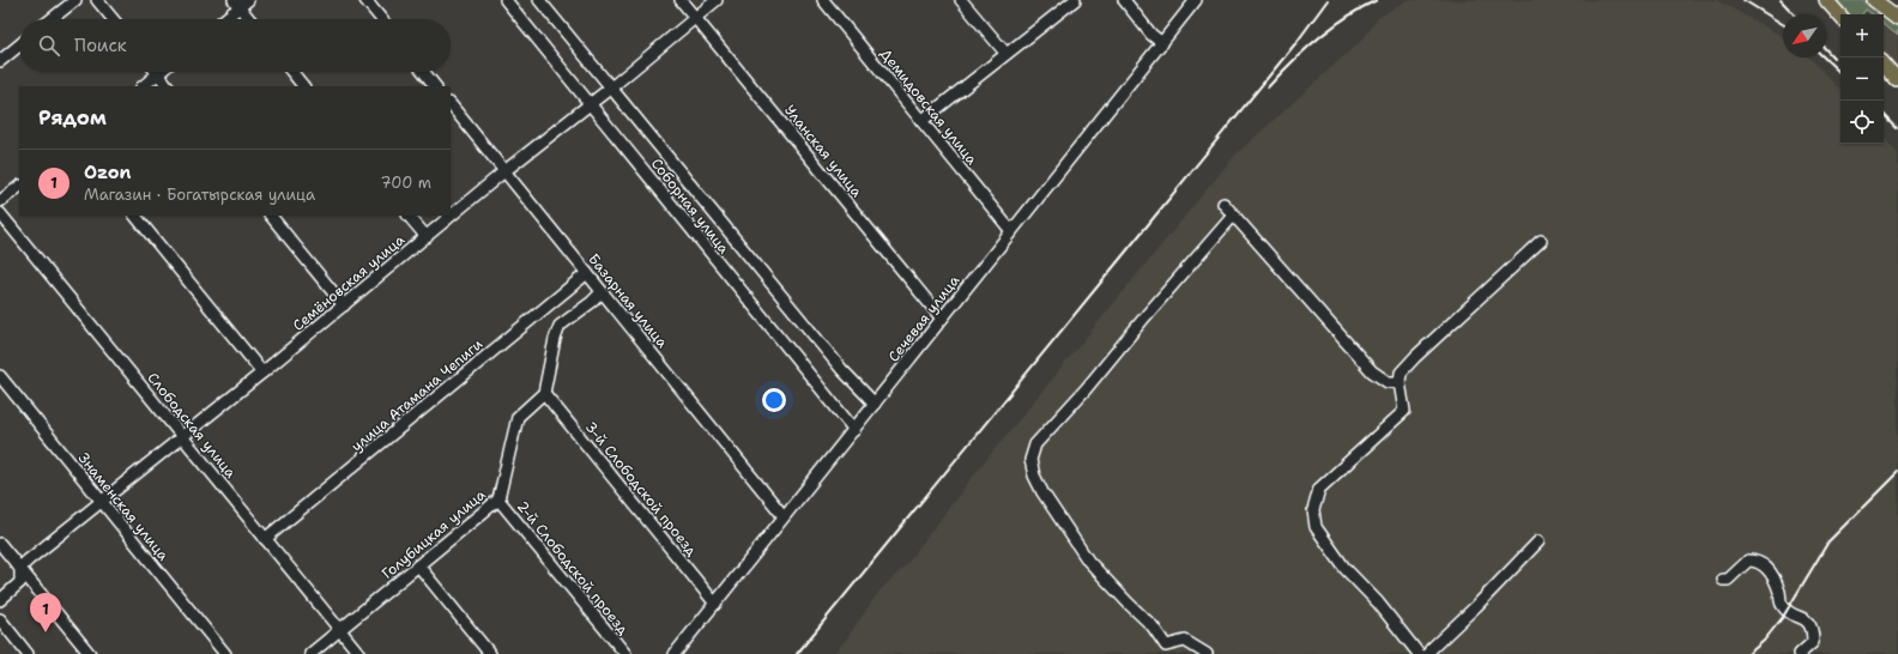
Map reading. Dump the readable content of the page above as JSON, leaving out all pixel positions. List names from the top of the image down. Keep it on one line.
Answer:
{"streets":{"street":["Демидовская улица","Уланская улица","Соборная улица","Семёновская улица","Базарная улица","Сечевая улица","улица Атамана Чепиги","Слободская улица","3-й Слободской проезд","Знаменская улица","Голубицкая улица","2-й Слободской проезд"]},"crossings":[["Демидовская улица","Сечевая улица"],["Уланская улица","Семёновская улица"],["Уланская улица","Сечевая улица"],["Соборная улица","Семёновская улица"],["Соборная улица","Сечевая улица"],["Семёновская улица","Базарная улица"],["Семёновская улица","Слободская улица"],["Семёновская улица","Знаменская улица"],["Базарная улица","Сечевая улица"],["Базарная улица","улица Атамана Чепиги"],["Сечевая улица","3-й Слободской проезд"],["улица Атамана Чепиги","Слободская улица"],["Слободская улица","Голубицкая улица"],["3-й Слободской проезд","Голубицкая улица"],["Голубицкая улица","2-й Слободской проезд"]],"north":"bottom left","page":{"map_buttons":["+","−"],"search":"Поиск","heading":"Рядом","list":[{"mark":"1","name":"Ozon","note":"Магазин · Богатырская улица","value":"700 m"}],"pins":"1"}}
